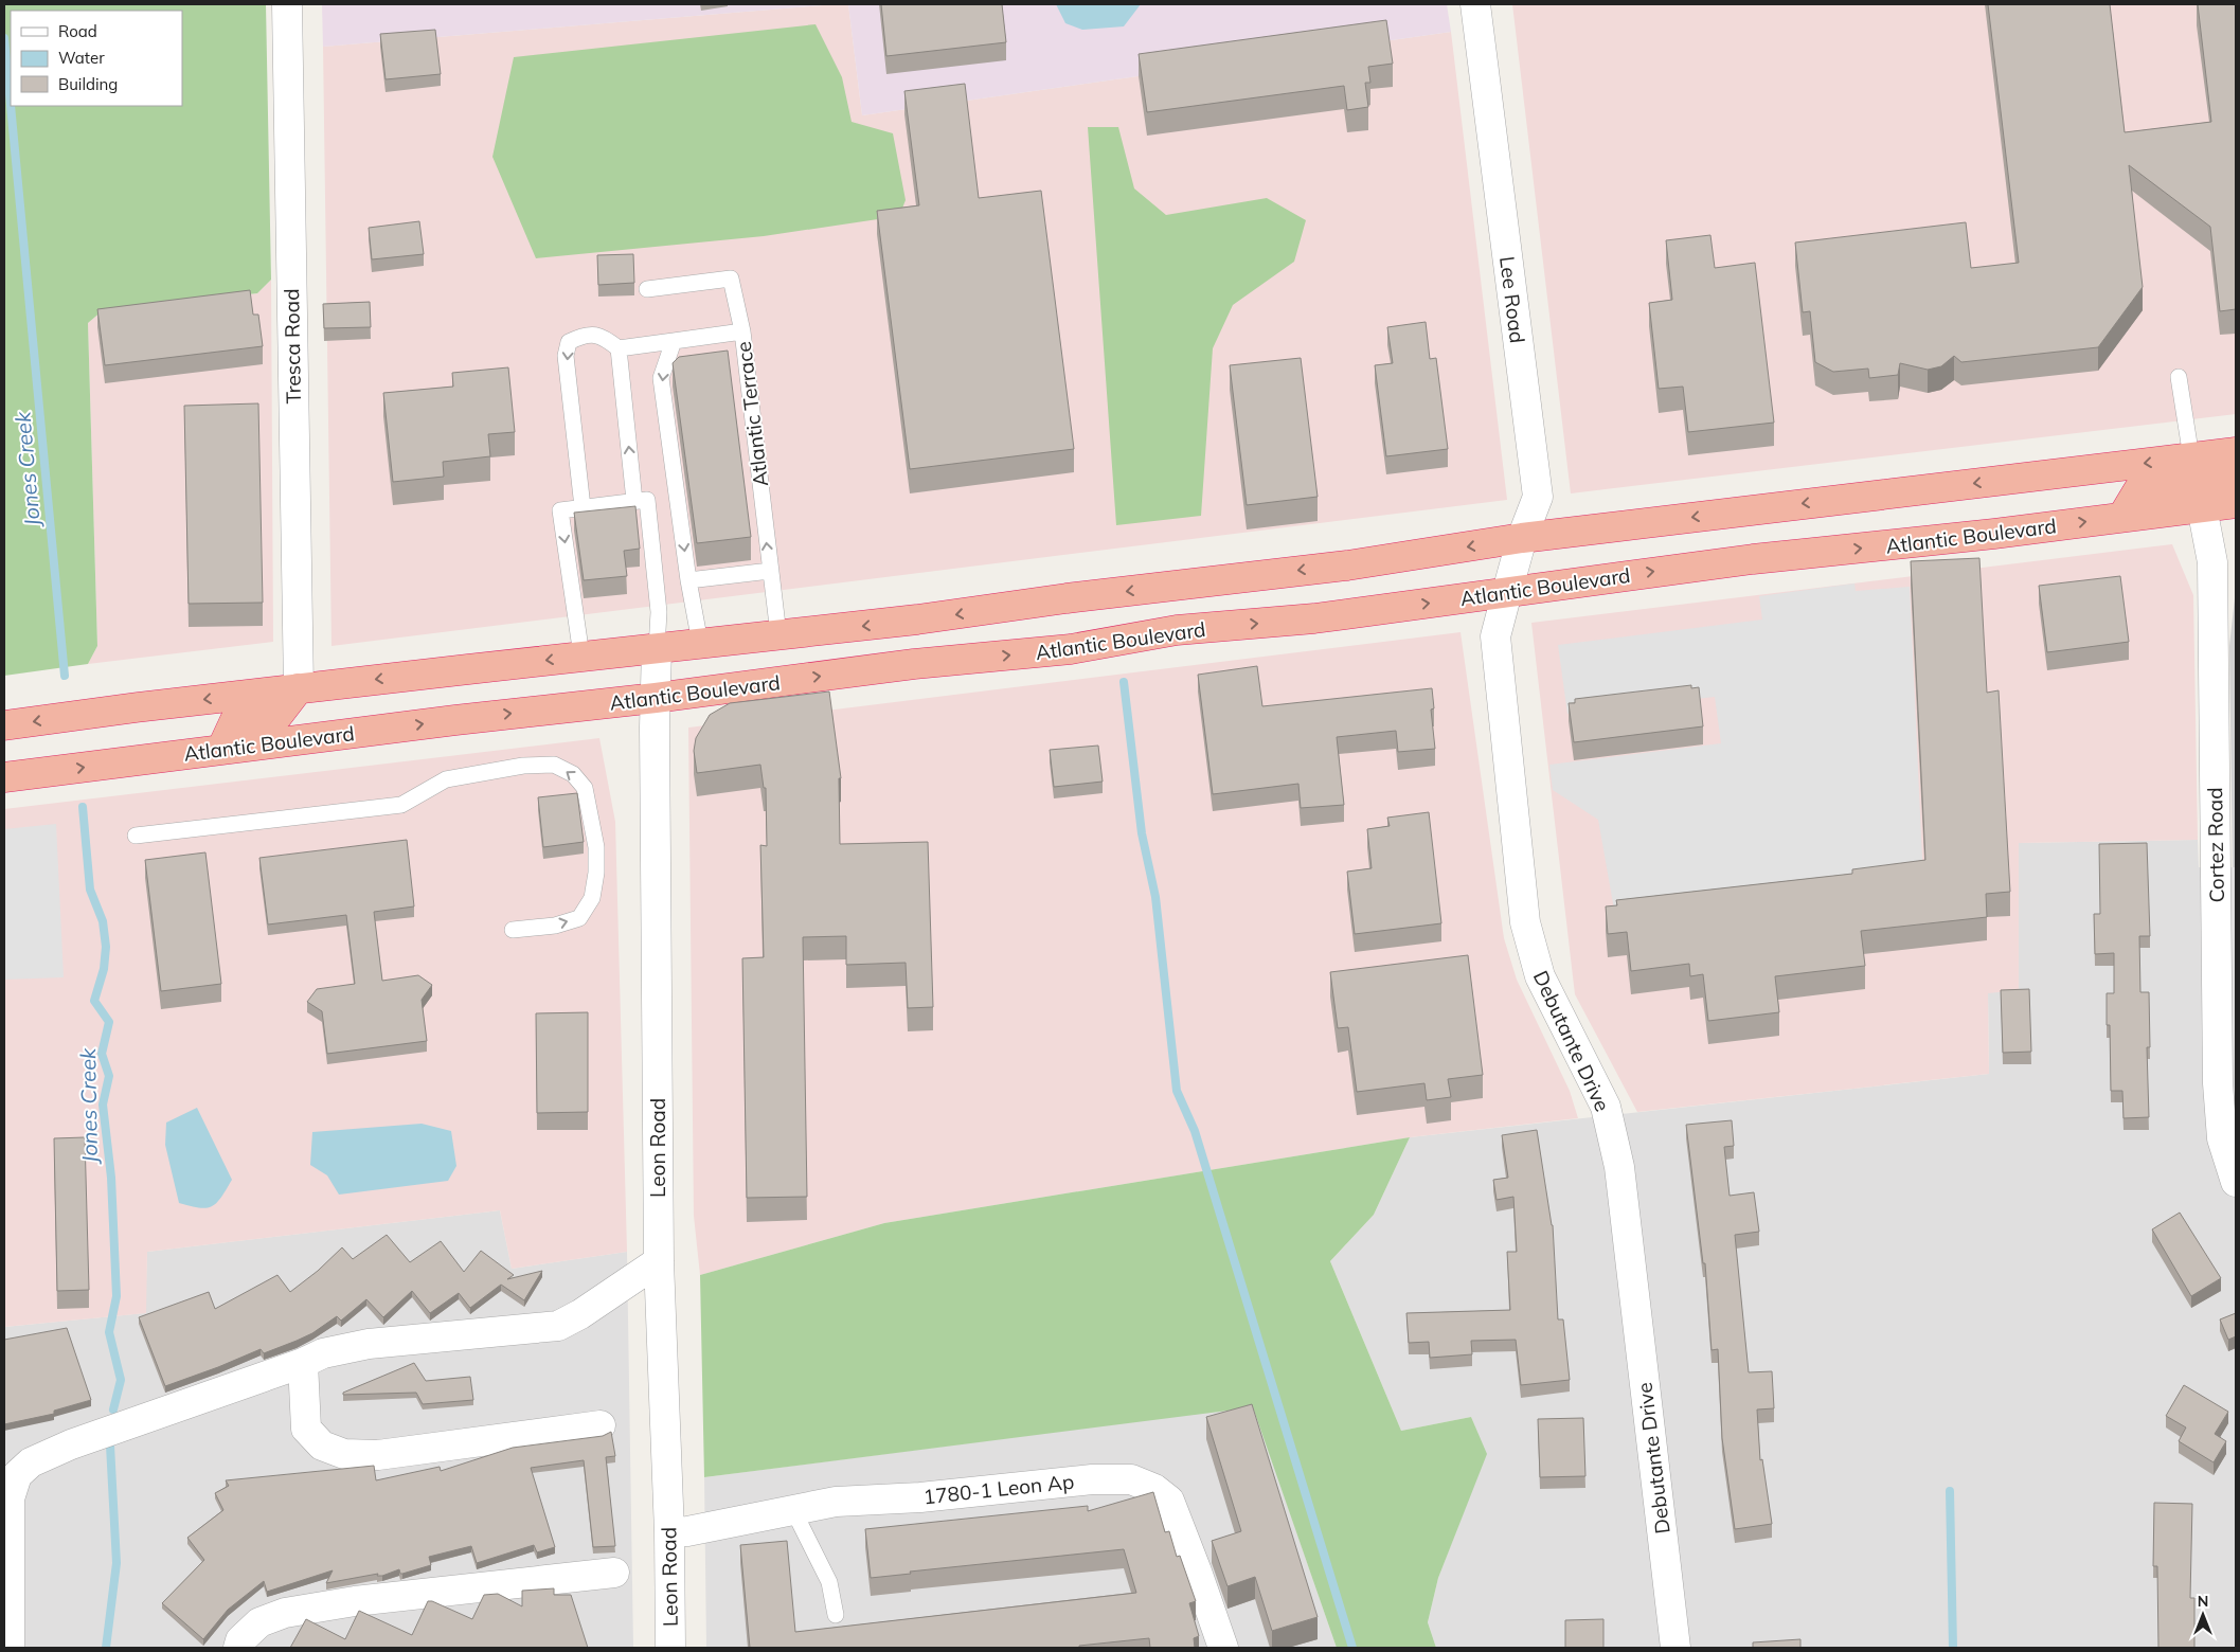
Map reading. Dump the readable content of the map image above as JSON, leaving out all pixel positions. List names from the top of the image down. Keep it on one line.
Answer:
{"streets":{"highway":["Atlantic Boulevard"],"street":["Lee Road","Tresca Road","Cortez Road","Debutante Drive","Leon Road","1780-1 Leon Ap"],"lane":["Atlantic Terrace"]},"crossings":[["Lee Road","Atlantic Boulevard"],["Lee Road","Debutante Drive"],["Atlantic Boulevard","Cortez Road"],["Atlantic Boulevard","Debutante Drive"],["Atlantic Boulevard","Leon Road"],["Leon Road","1780-1 Leon Ap"]],"water":["Jones Creek"],"legend":["Road","Water","Building"],"north":"top"}
